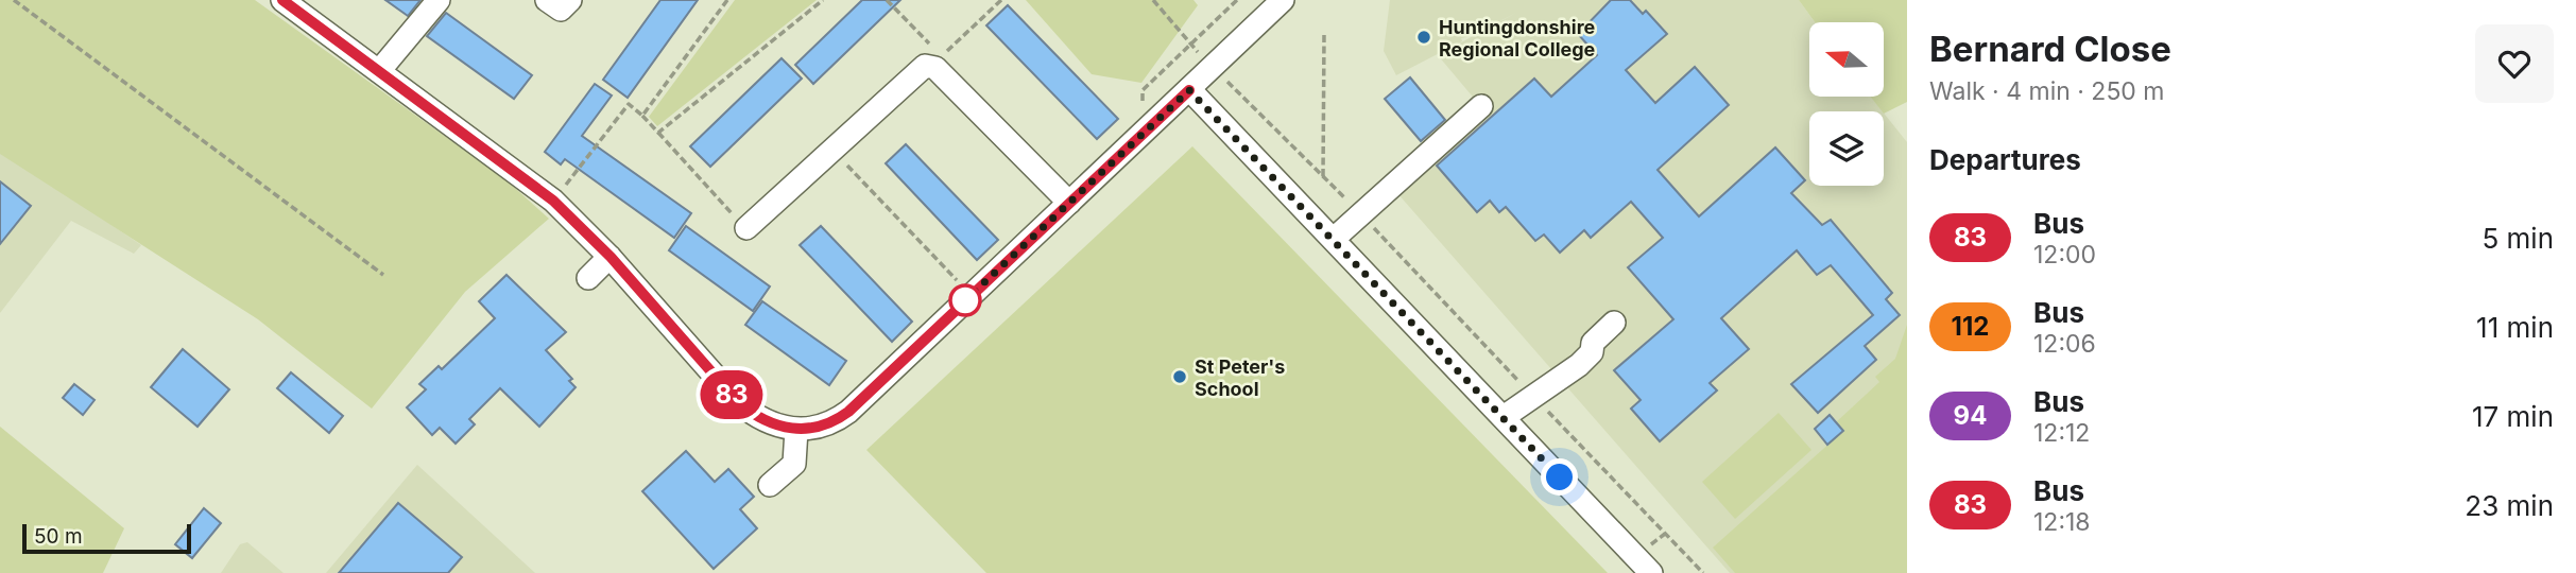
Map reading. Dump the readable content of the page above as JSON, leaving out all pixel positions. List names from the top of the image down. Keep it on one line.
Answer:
{"places":["Huntingdonshire Regional College","St Peter's School"],"lines":["bus line 83"],"scale_bar":"50 m","north":"left","page":{"on_map":"83","heading":[["Bernard Close","Walk · 4 min · 250 m"],"Departures"],"list":[{"mark":"83","name":"Bus","note":"12:00","value":"5 min"},{"mark":"112","name":"Bus","note":"12:06","value":"11 min"},{"mark":"94","name":"Bus","note":"12:12","value":"17 min"},{"mark":"83","name":"Bus","note":"12:18","value":"23 min"}],"scale":"50 m"}}
